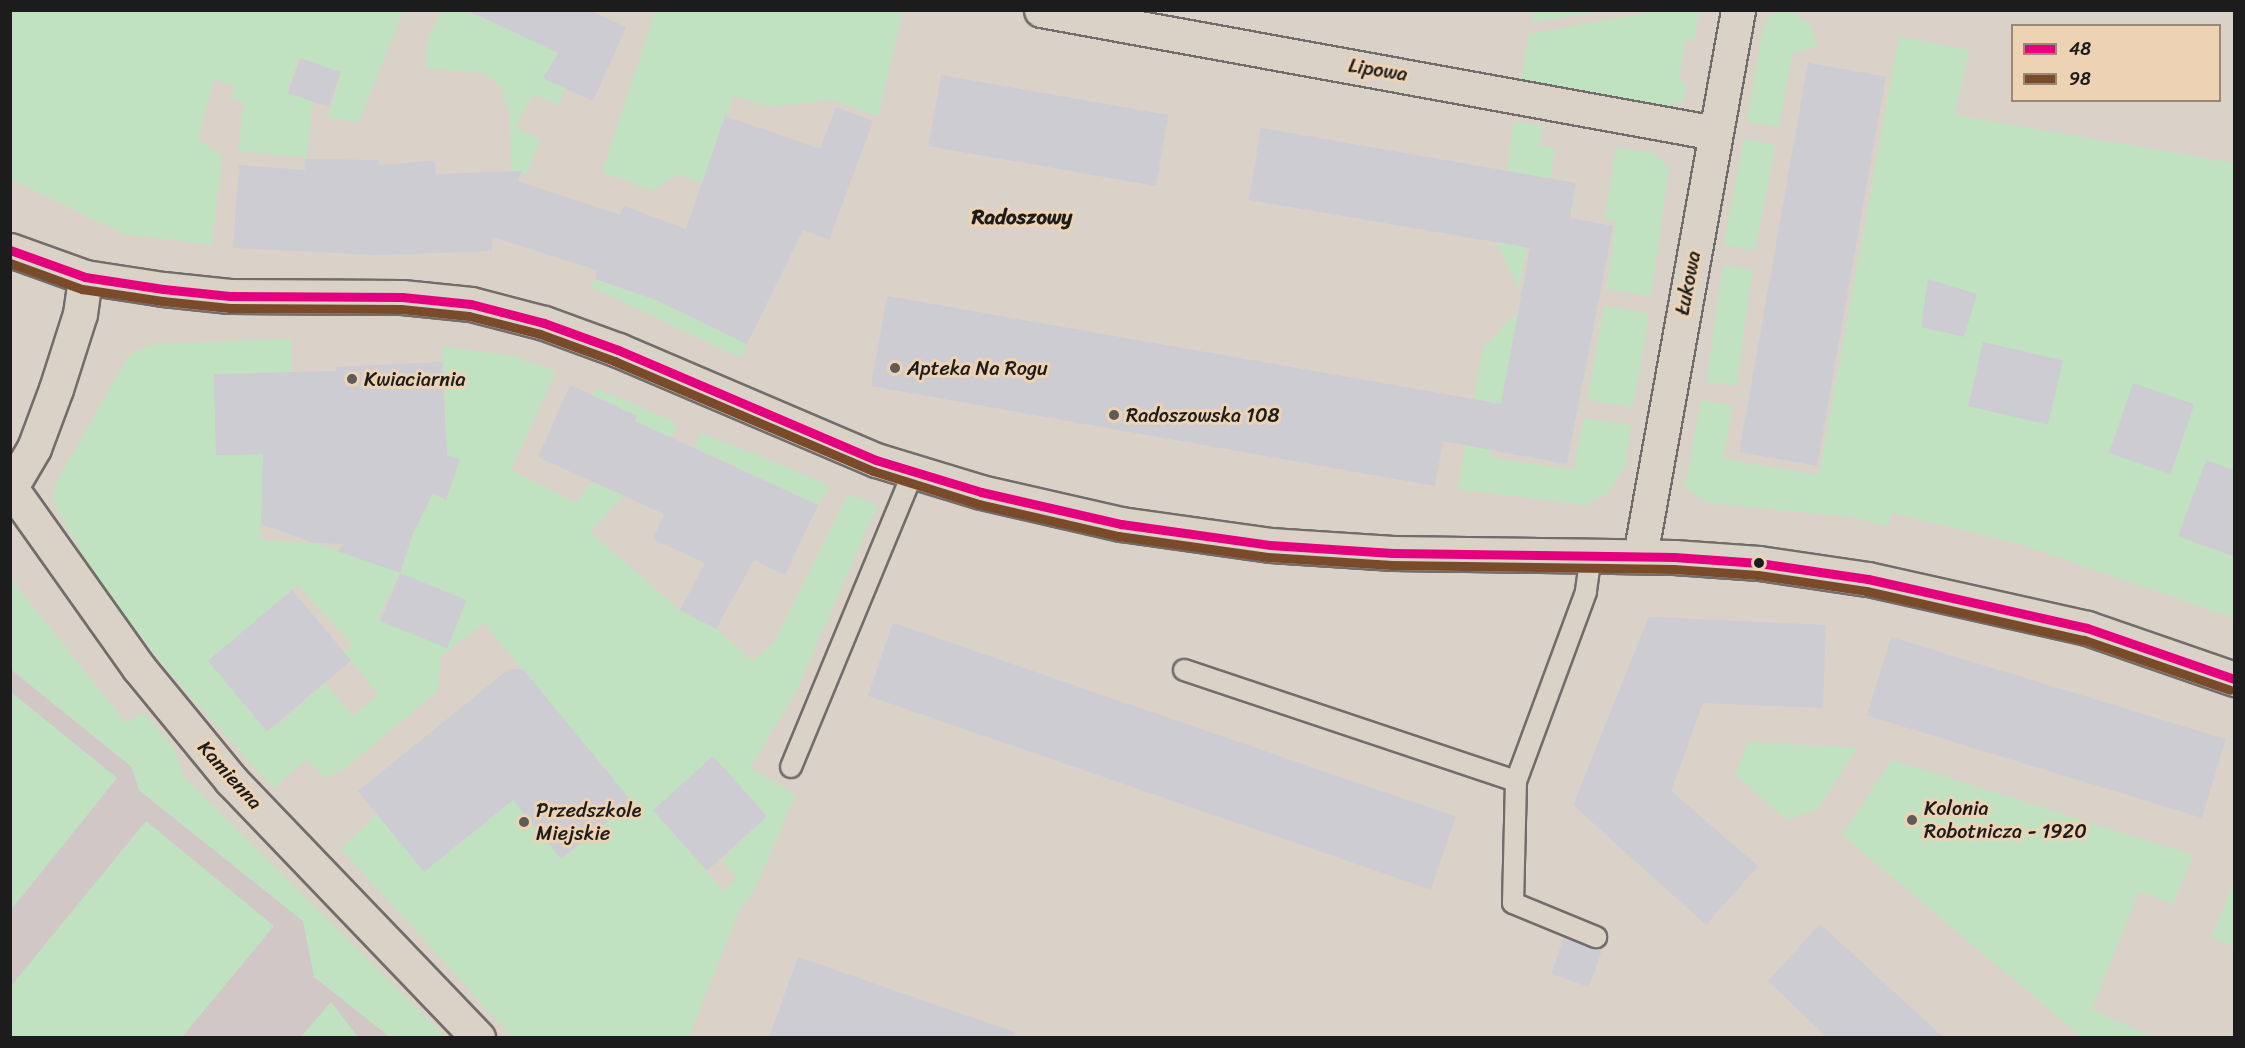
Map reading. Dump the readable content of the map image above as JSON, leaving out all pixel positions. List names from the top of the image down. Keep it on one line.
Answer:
{"streets":{"street":["Lipowa","Łukowa","Kamienna"]},"crossings":[["Lipowa","Łukowa"]],"districts":["Radoszowy"],"places":["Apteka Na Rogu","Kwiaciarnia","Radoszowska 108","Kolonia Robotnicza - 1920","Przedszkole Miejskie"],"lines":["transit line 48","transit line 98"],"legend":["48","98"]}
